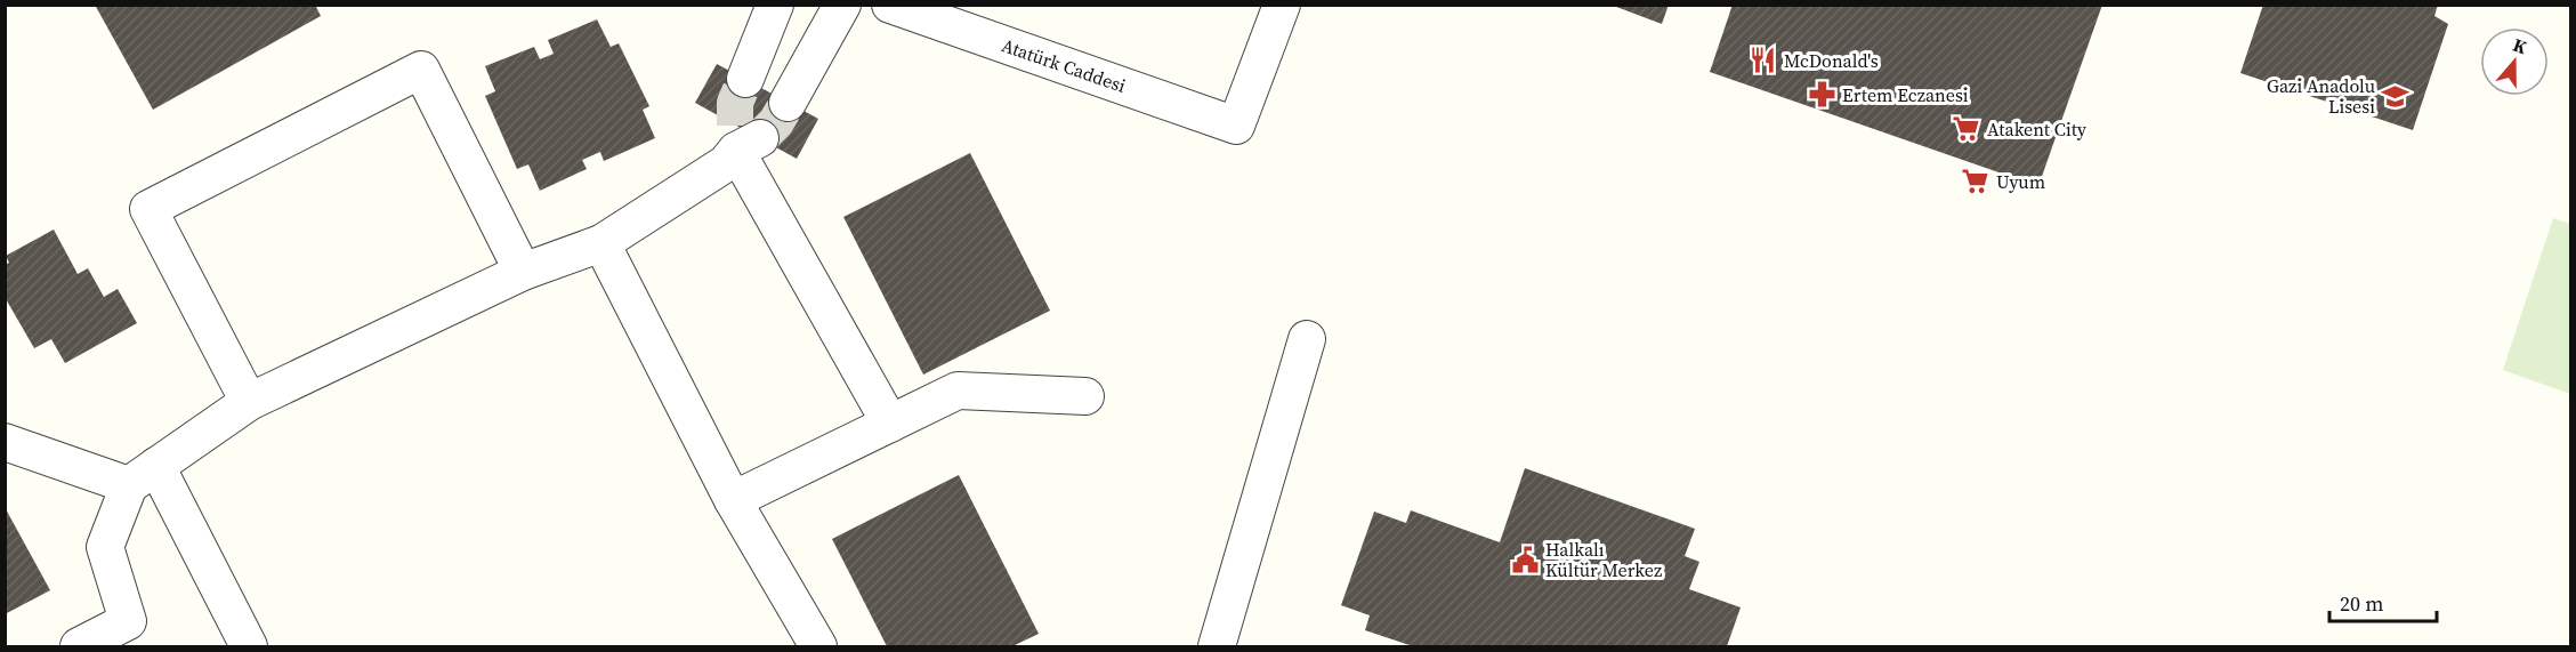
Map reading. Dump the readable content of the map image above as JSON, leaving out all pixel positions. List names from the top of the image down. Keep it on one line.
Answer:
{"streets":{"street":["Atatürk Caddesi"]},"places":{"restaurant":["McDonald's"],"pharmacy":["Ertem Eczanesi"],"school or university":["Gazi Anadolu Lisesi"],"supermarket":["Atakent City","Uyum"],"public building":["Halkalı Kültür Merkez"]},"scale_bar":"20 m","north":"top"}
